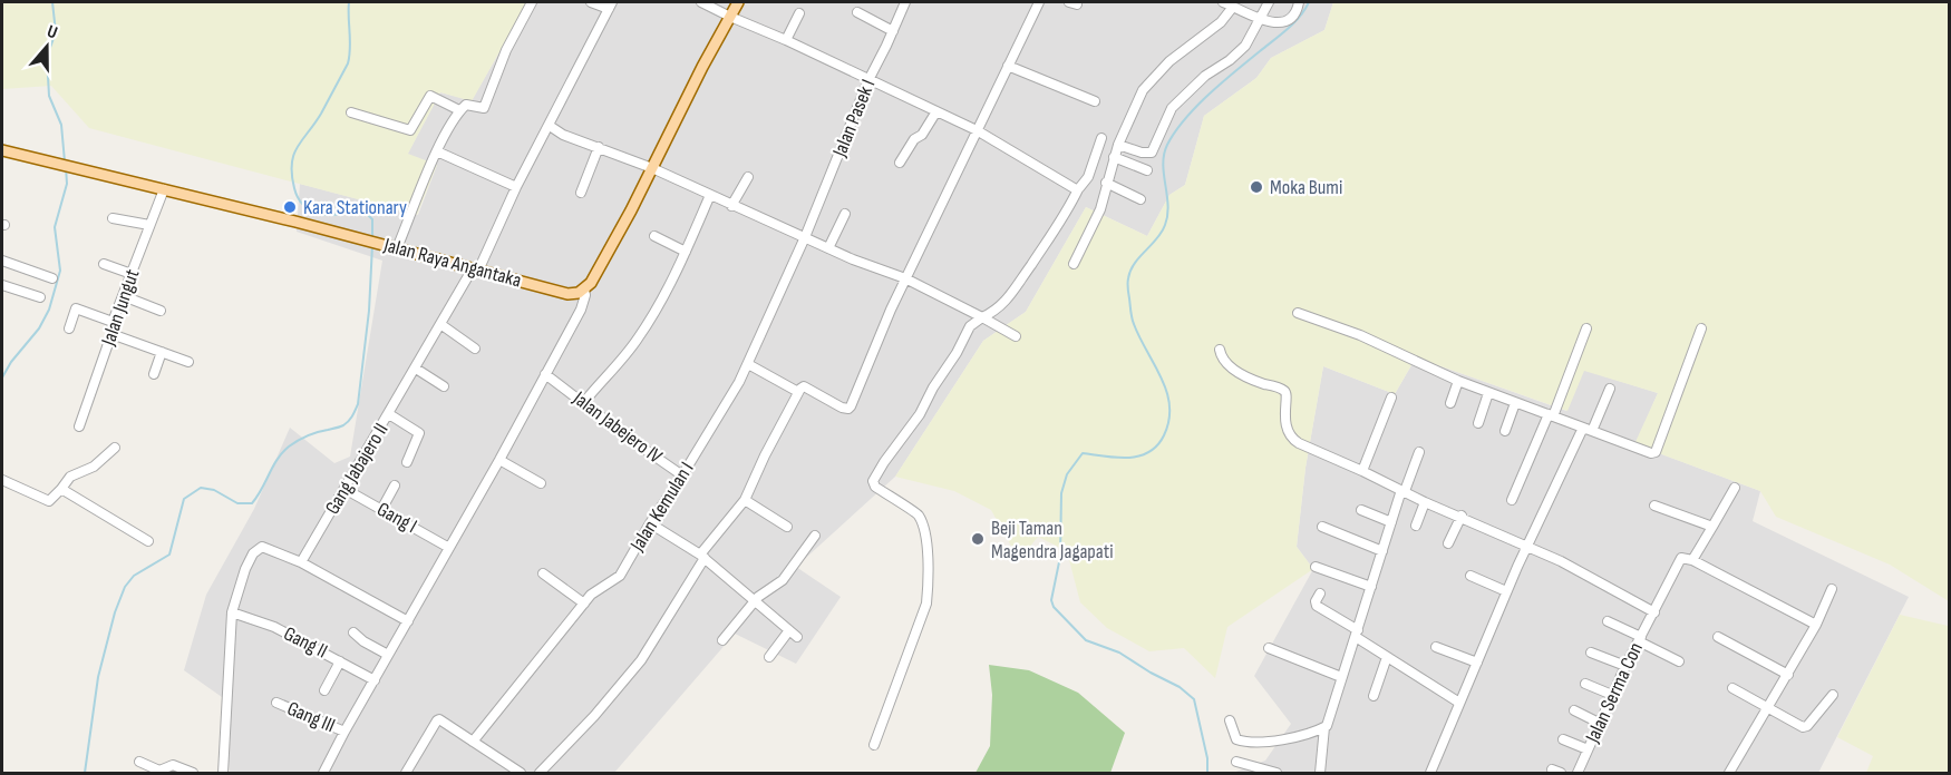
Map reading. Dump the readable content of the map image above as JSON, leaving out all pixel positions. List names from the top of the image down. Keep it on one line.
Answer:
{"streets":{"main road":["Jalan Raya Angantaka"],"street":["Jalan Pasek I","Jalan Jungut","Jalan Jabejero IV","Gang Jabajero II","Jalan Kemulan I","Gang I","Gang II","Jalan Serma Con","Gang III"]},"crossings":[["Jalan Pasek I","Jalan Kemulan I"],["Jalan Raya Angantaka","Jalan Jungut"],["Jalan Raya Angantaka","Gang Jabajero II"],["Jalan Jabejero IV","Jalan Kemulan I"],["Gang Jabajero II","Gang I"]],"places":["Moka Bumi","Kara Stationary","Beji Taman Magendra Jagapati"],"north":"top"}
